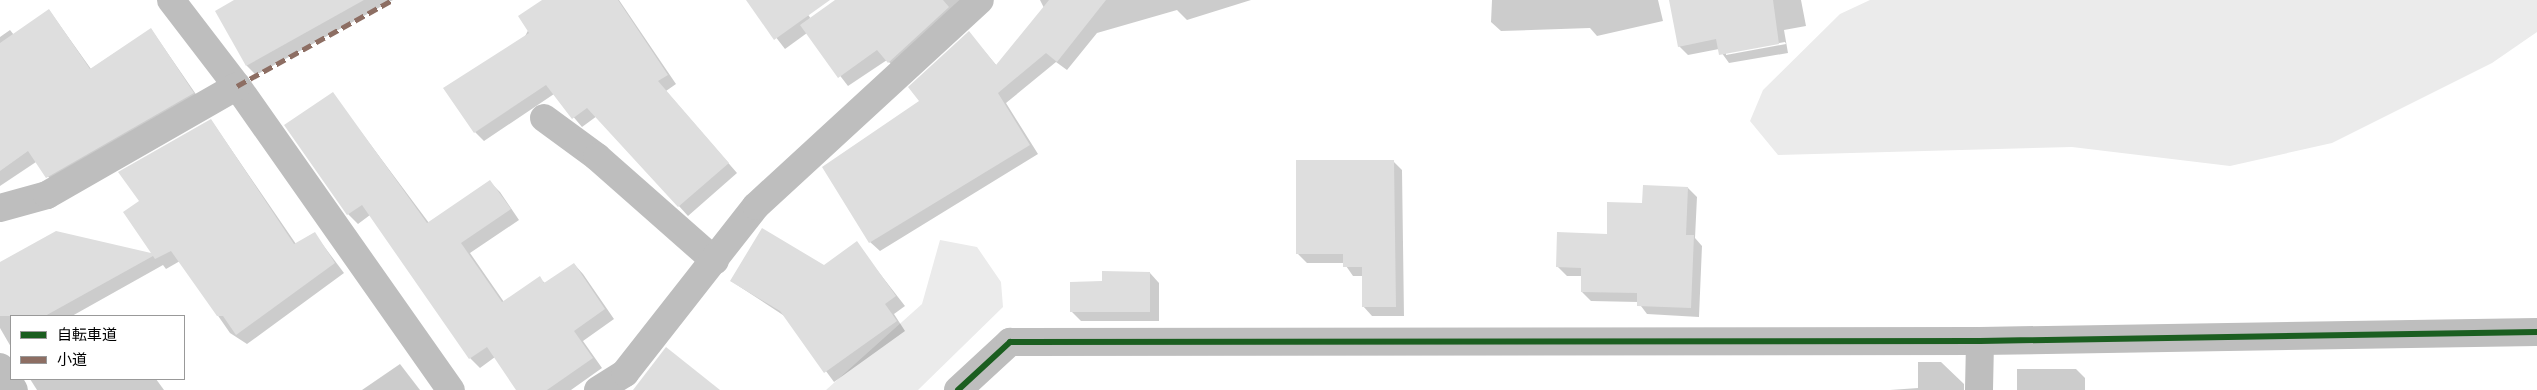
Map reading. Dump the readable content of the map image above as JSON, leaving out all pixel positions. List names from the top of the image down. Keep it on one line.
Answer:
{"legend":["自転車道","小道"]}
